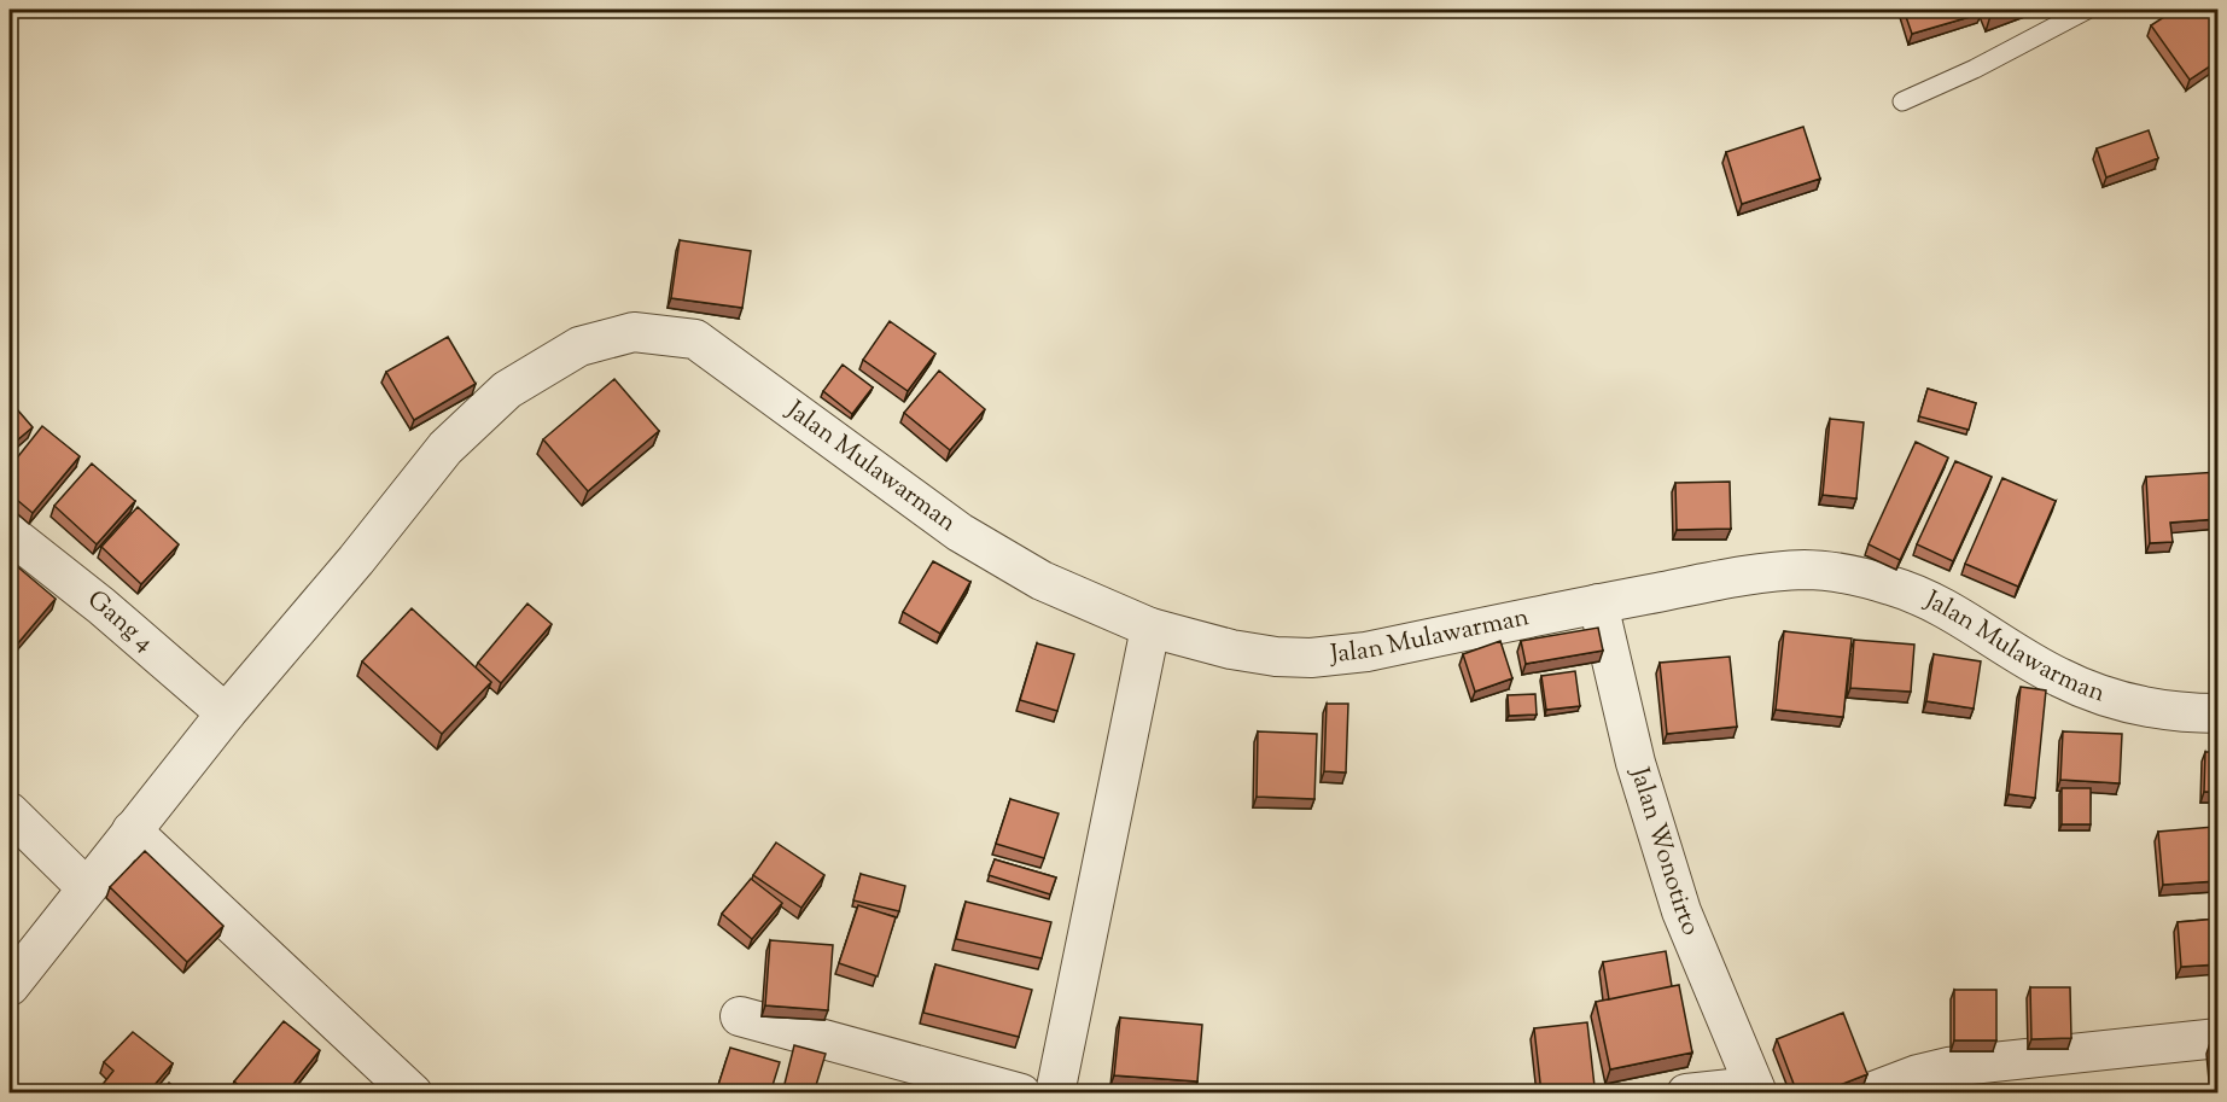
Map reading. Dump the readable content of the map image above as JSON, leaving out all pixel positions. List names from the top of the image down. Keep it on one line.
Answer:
{"streets":{"street":["Jalan Mulawarman","Gang 4","Jalan Wonotirto"]},"crossings":[["Jalan Mulawarman","Gang 4"],["Jalan Mulawarman","Jalan Wonotirto"]]}
